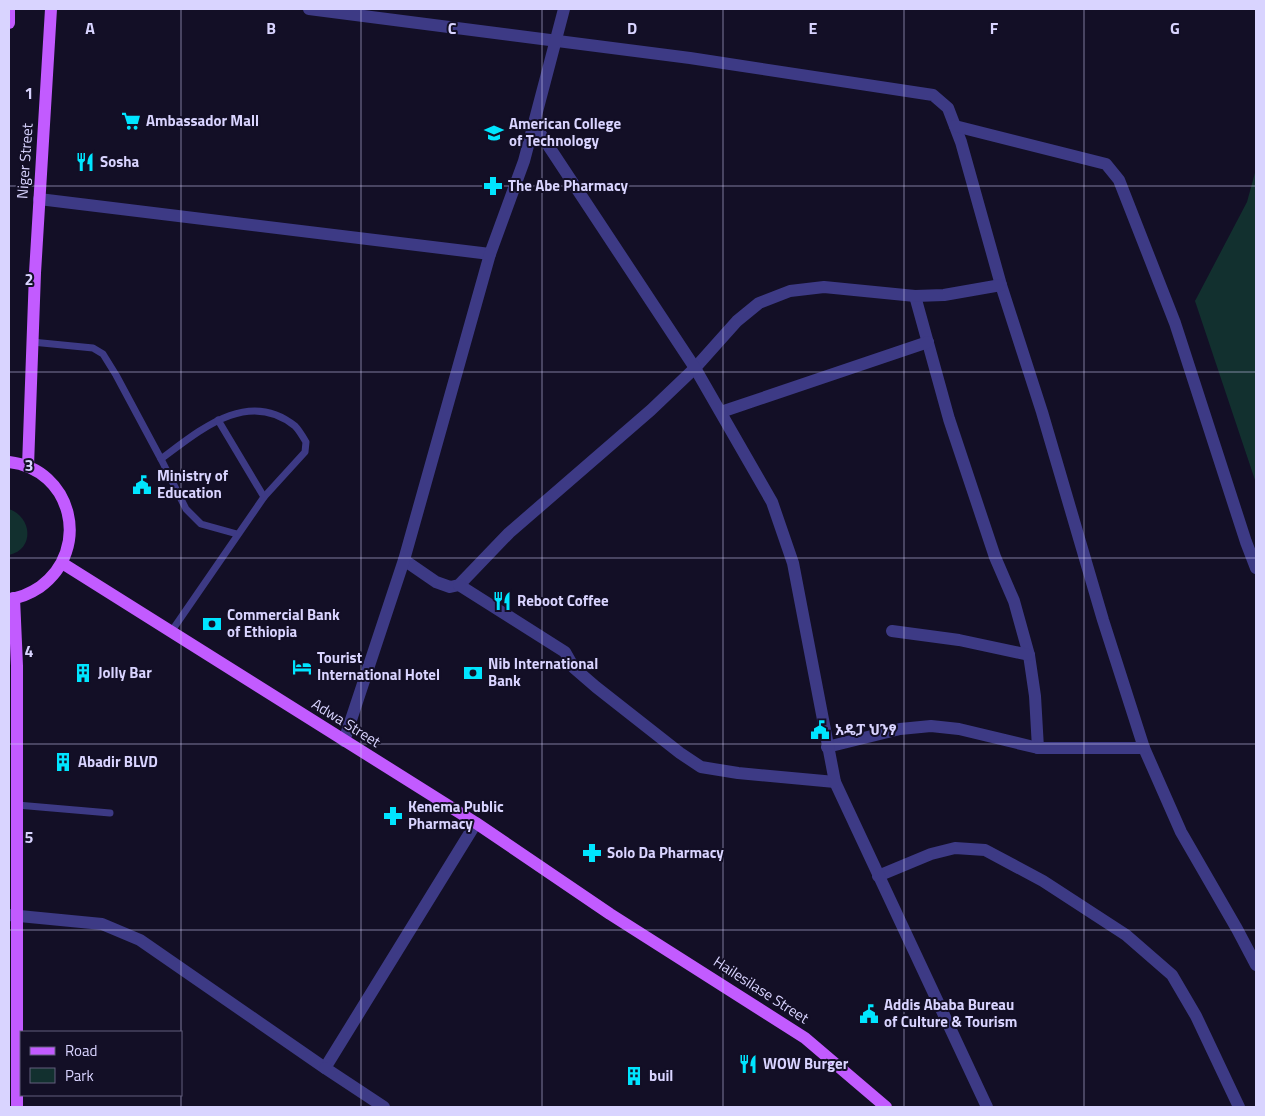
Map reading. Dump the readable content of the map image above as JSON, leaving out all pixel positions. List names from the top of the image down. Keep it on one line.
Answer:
{"streets":{"main road":["Niger Street","Adwa Street","Hailesilase Street"]},"crossings":[["Adwa Street","Hailesilase Street"]],"places":{"supermarket":["Ambassador Mall"],"school or university":["American College of Technology"],"restaurant":["Sosha","Reboot Coffee","WOW Burger"],"pharmacy":["The Abe Pharmacy","Kenema Public Pharmacy","Solo Da Pharmacy"],"public building":["Ministry of Education","አዴፓ ህንፃ","Addis Ababa Bureau of Culture & Tourism"],"bank":["Commercial Bank of Ethiopia","Nib International Bank"],"hotel":["Tourist International Hotel"],"building":["Jolly Bar","Abadir BLVD","buil"]},"legend":["Road","Park"],"grid":{"columns":["A","B","C","D","E","F","G"],"rows":["1","2","3","4","5"]}}
